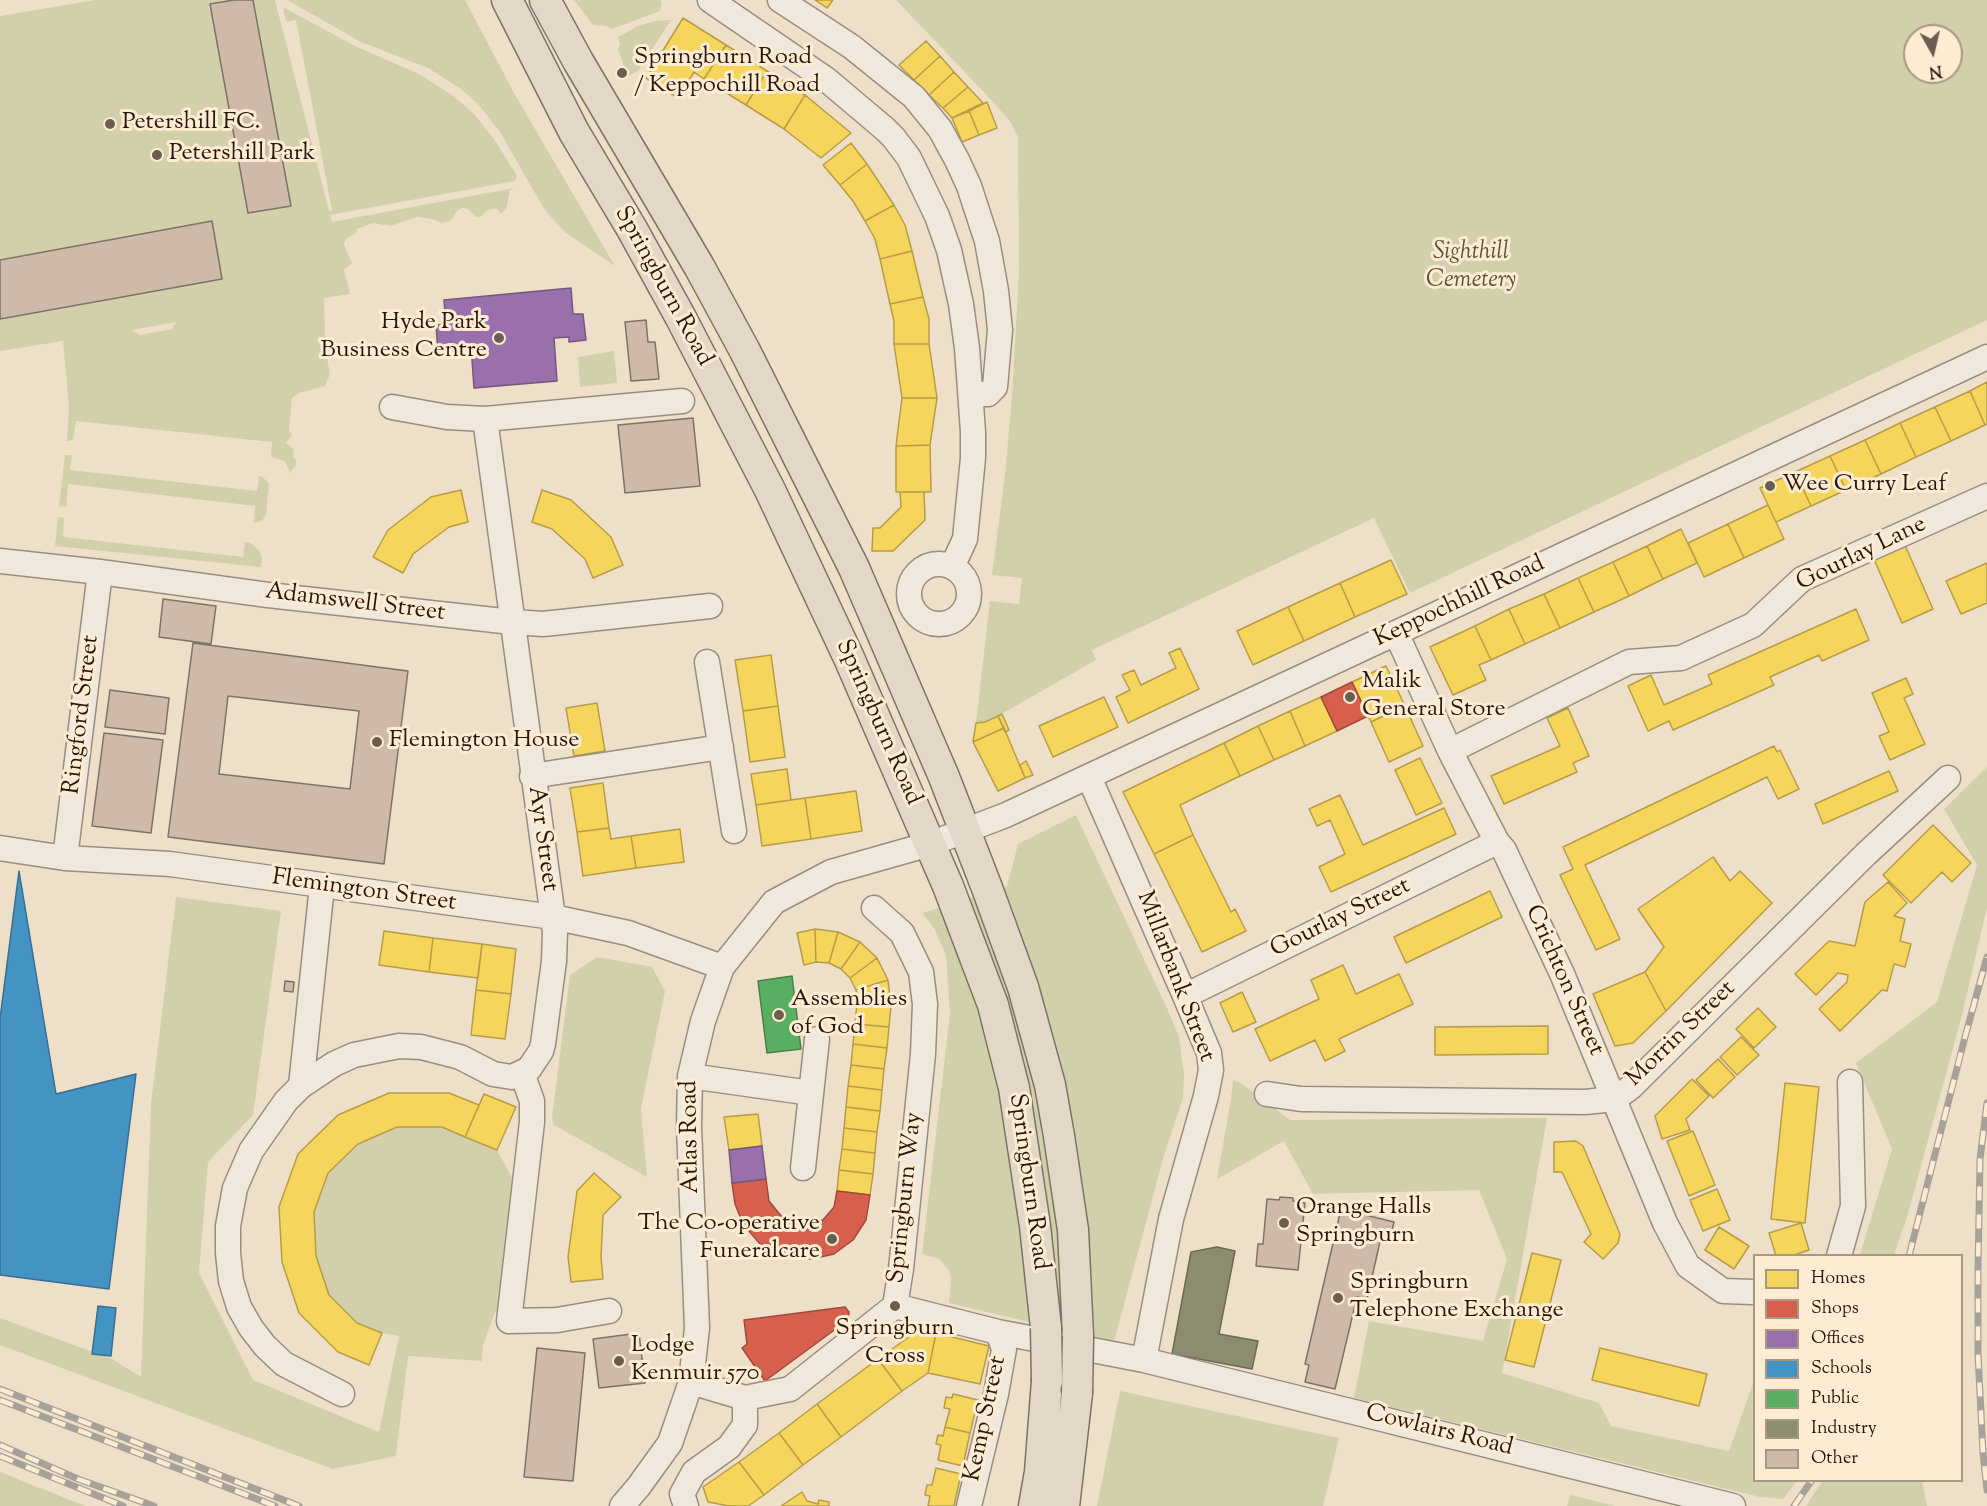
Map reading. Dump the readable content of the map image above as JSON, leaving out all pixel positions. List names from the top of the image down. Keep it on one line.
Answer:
{"streets":{"main road":["Springburn Road"],"street":["Gourlay Lane","Keppochhill Road","Adamswell Street","Ringford Street","Ayr Street","Flemington Street","Gourlay Street","Millarbank Street","Crichton Street","Morrin Street","Atlas Road","Springburn Way","Kemp Street","Cowlairs Road"]},"crossings":[["Springburn Road","Keppochhill Road"],["Springburn Road","Atlas Road"],["Gourlay Lane","Crichton Street"],["Keppochhill Road","Millarbank Street"],["Keppochhill Road","Crichton Street"],["Keppochhill Road","Atlas Road"],["Adamswell Street","Ringford Street"],["Adamswell Street","Ayr Street"],["Ringford Street","Flemington Street"],["Ayr Street","Flemington Street"],["Flemington Street","Atlas Road"],["Gourlay Street","Millarbank Street"],["Gourlay Street","Crichton Street"],["Millarbank Street","Cowlairs Road"],["Crichton Street","Morrin Street"],["Atlas Road","Springburn Way"],["Kemp Street","Cowlairs Road"]],"parks":["Sighthill Cemetery"],"places":["Springburn Road / Keppochill Road","Petershill FC.","Petershill Park","Hyde Park Business Centre","Wee Curry Leaf","Malik General Store","Flemington House","Assemblies of God","Orange Halls Springburn","The Co-operative Funeralcare","Springburn Telephone Exchange","Springburn Cross","Lodge Kenmuir 570"],"legend":["Homes","Shops","Offices","Schools","Public","Industry","Other"],"north":"bottom"}
